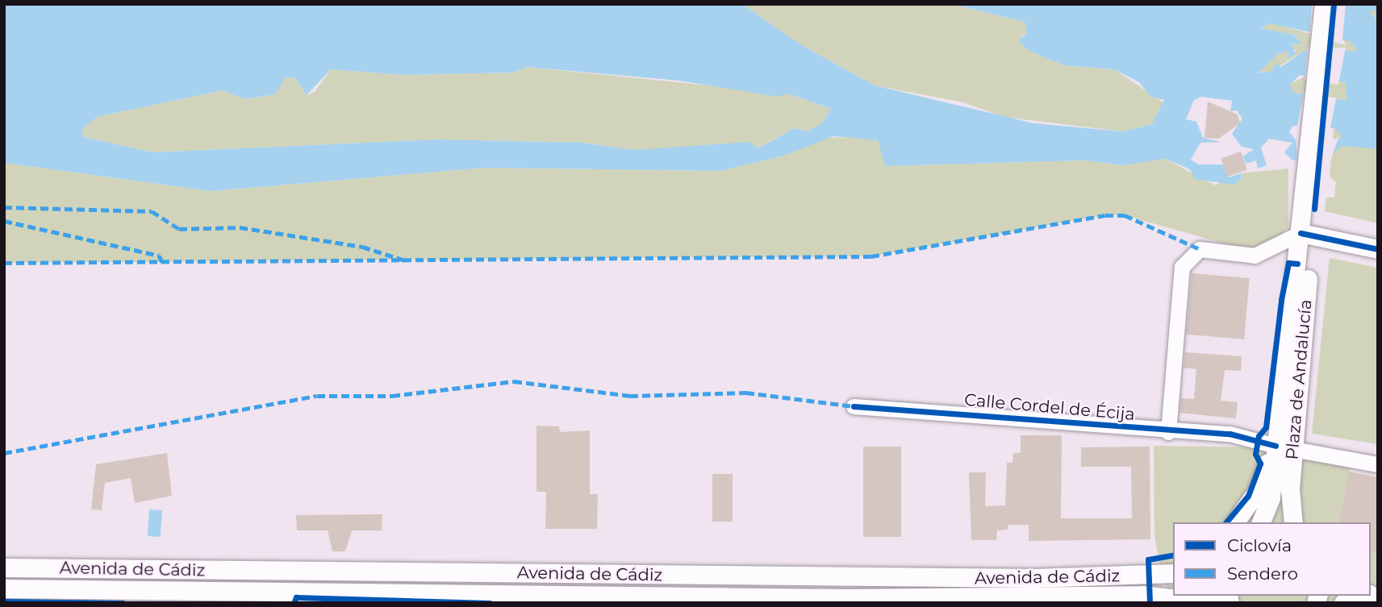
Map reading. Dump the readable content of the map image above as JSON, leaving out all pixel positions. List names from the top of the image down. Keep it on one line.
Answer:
{"streets":{"main road":["Plaza de Andalucía","Avenida de Cádiz"],"street":["Calle Cordel de Écija"]},"crossings":[["Plaza de Andalucía","Calle Cordel de Écija"]],"legend":["Ciclovía","Sendero"]}
